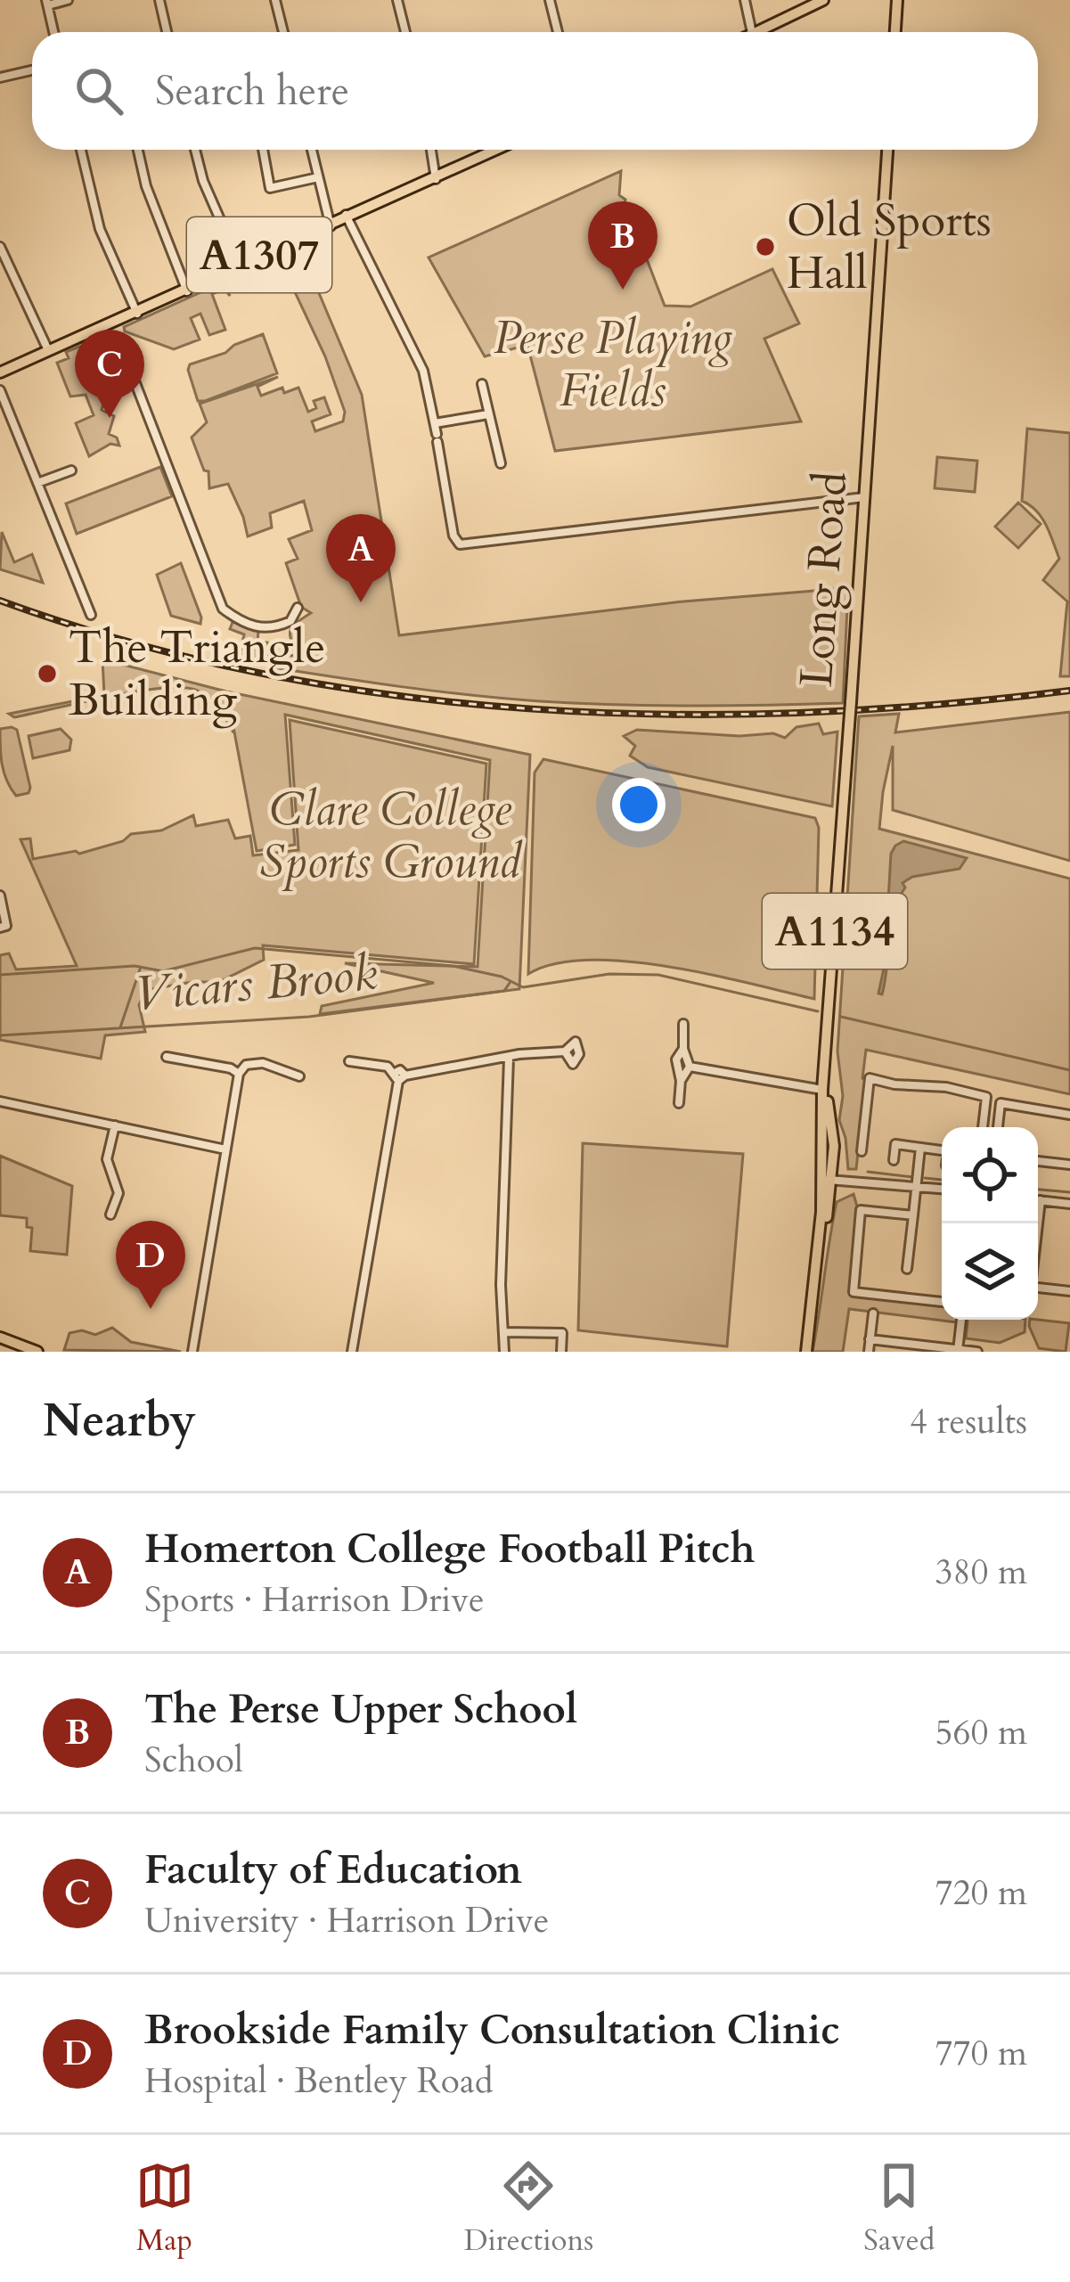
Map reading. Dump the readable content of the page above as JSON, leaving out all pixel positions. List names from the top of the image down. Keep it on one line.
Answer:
{"streets":{"main road":["A1307","Long Road","A1134"]},"water":["Vicars Brook"],"parks":["Perse Playing Fields","Clare College Sports Ground"],"places":["Old Sports Hall","The Triangle Building"],"page":{"search":"Search here","pins":["B","C","A","D"],"heading":["Nearby","4 results"],"list":[{"mark":"A","name":"Homerton College Football Pitch","note":"Sports · Harrison Drive","value":"380 m"},{"mark":"B","name":"The Perse Upper School","note":"School","value":"560 m"},{"mark":"C","name":"Faculty of Education","note":"University · Harrison Drive","value":"720 m"},{"mark":"D","name":"Brookside Family Consultation Clinic","note":"Hospital · Bentley Road","value":"770 m"}],"nav":["Map","Directions","Saved"]}}
